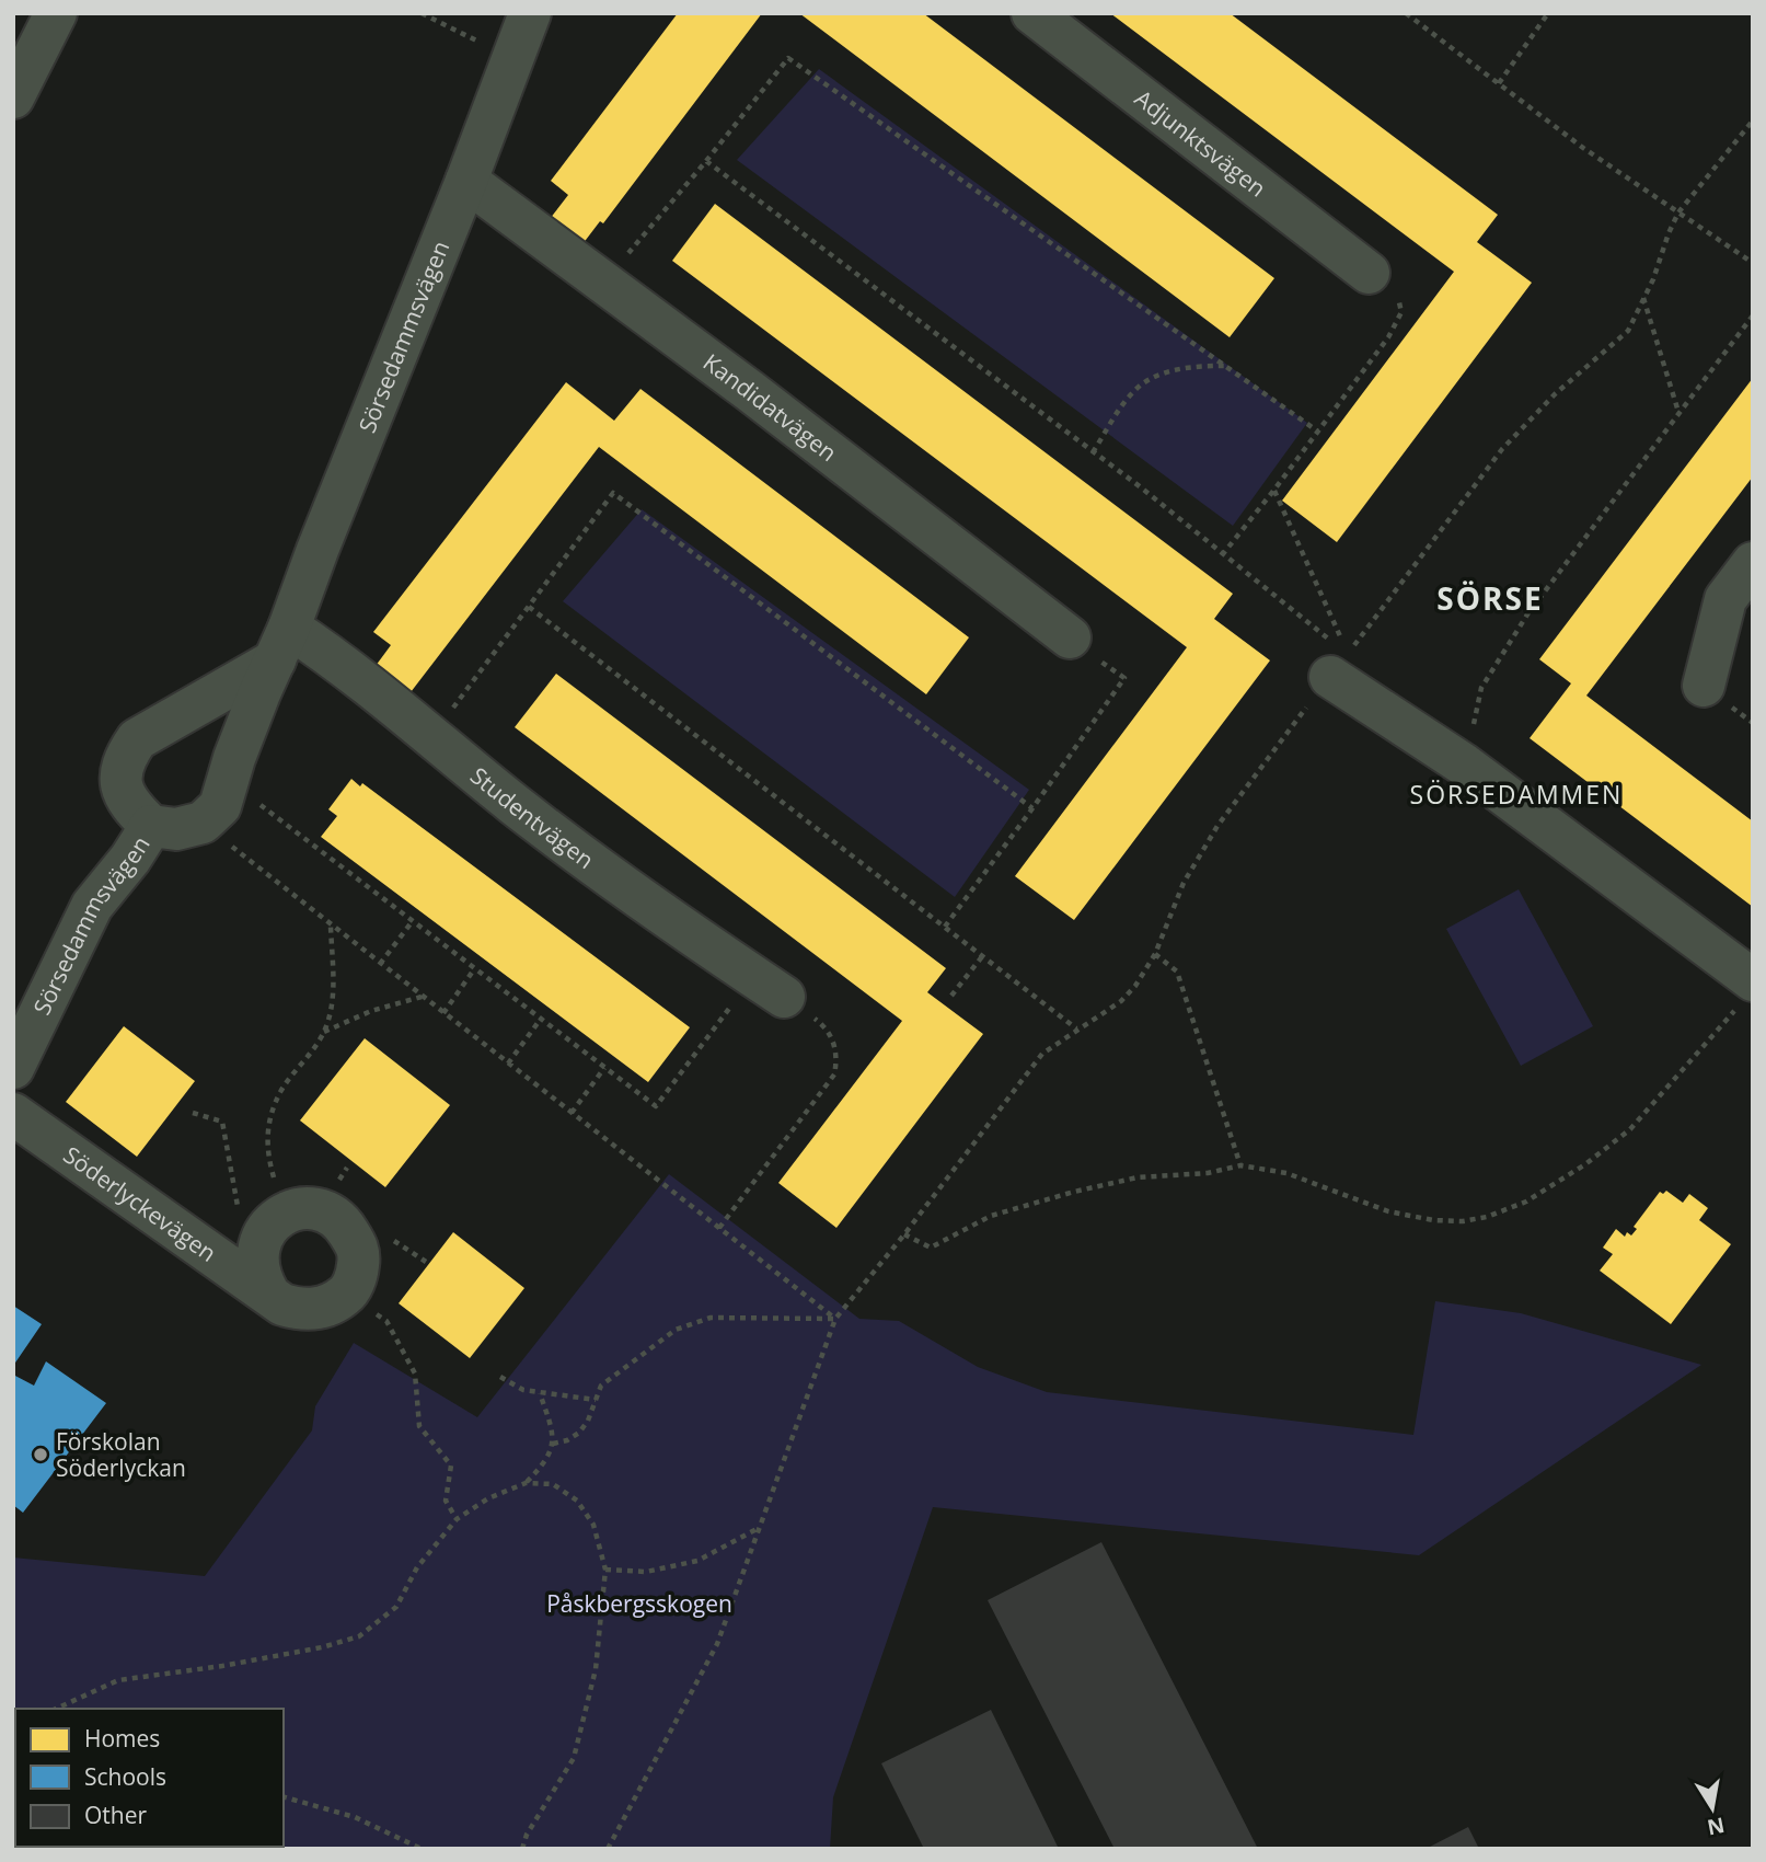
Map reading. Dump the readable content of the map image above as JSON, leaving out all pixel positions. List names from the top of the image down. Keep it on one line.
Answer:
{"streets":{"street":["Adjunktsvägen","Sörsedammsvägen","Kandidatvägen","Studentvägen","Söderlyckevägen"]},"crossings":[["Sörsedammsvägen","Kandidatvägen"],["Sörsedammsvägen","Studentvägen"]],"districts":["SÖRSE","SÖRSEDAMMEN"],"parks":["Påskbergsskogen"],"places":["Förskolan Söderlyckan"],"legend":["Homes","Schools","Other"],"north":"bottom"}
